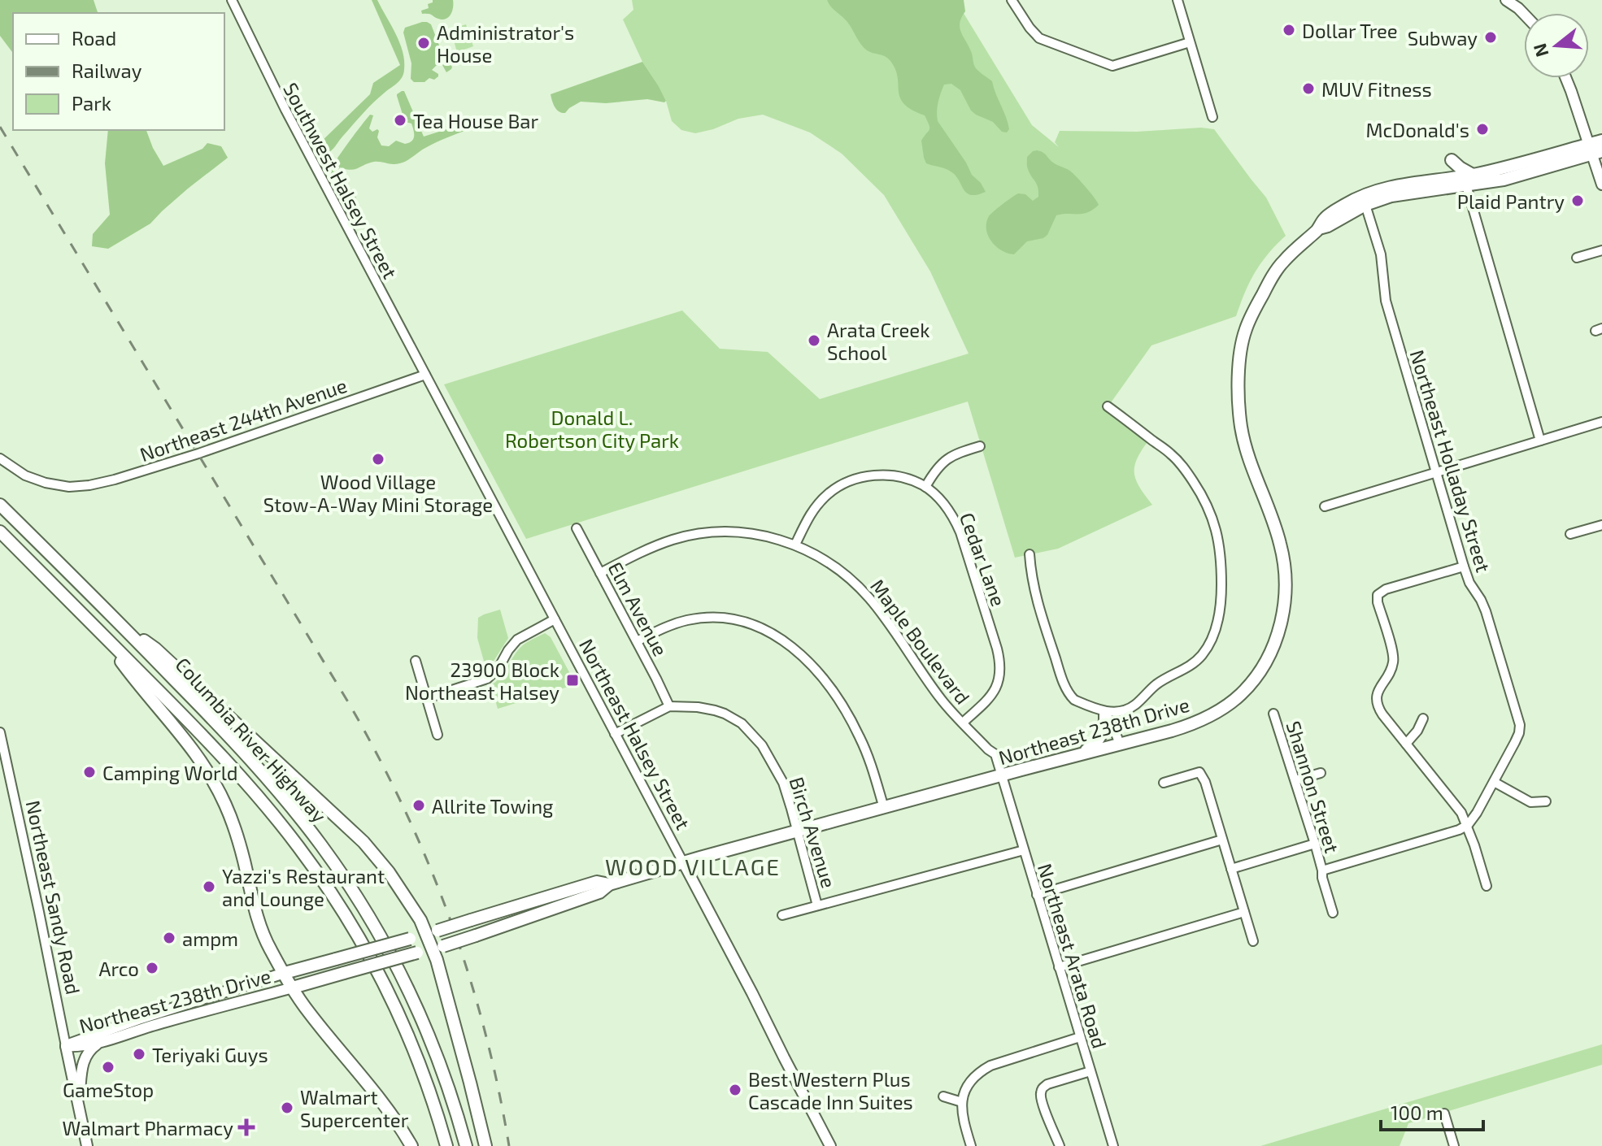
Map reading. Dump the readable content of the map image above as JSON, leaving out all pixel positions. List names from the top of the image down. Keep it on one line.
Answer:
{"streets":{"highway":["Northeast 238th Drive","Columbia River Highway"],"main road":["Northeast Halsey Street","Northeast Sandy Road"],"street":["Southwest Halsey Street","Northeast 244th Avenue","Northeast Holladay Street","Cedar Lane","Elm Avenue","Maple Boulevard","Shannon Street","Birch Avenue","Northeast Arata Road"]},"crossings":[["Southwest Halsey Street","Northeast 244th Avenue"],["Southwest Halsey Street","Northeast Halsey Street"],["Northeast 244th Avenue","Northeast Halsey Street"],["Northeast Holladay Street","Northeast 238th Drive"],["Cedar Lane","Maple Boulevard"],["Elm Avenue","Maple Boulevard"],["Elm Avenue","Birch Avenue"],["Maple Boulevard","Northeast 238th Drive"],["Maple Boulevard","Northeast Arata Road"],["Northeast 238th Drive","Northeast Halsey Street"],["Northeast 238th Drive","Birch Avenue"],["Northeast 238th Drive","Northeast Sandy Road"],["Northeast 238th Drive","Northeast Arata Road"],["Northeast Halsey Street","Birch Avenue"]],"districts":["WOOD VILLAGE"],"parks":["Donald L. Robertson City Park"],"places":{"other":["Dollar Tree","Subway","Administrator's House","MUV Fitness","Tea House Bar","McDonald's","Plaid Pantry","Arata Creek School","Wood Village Stow-A-Way Mini Storage","Camping World","Allrite Towing","Yazzi's Restaurant and Lounge","ampm","Arco","Teriyaki Guys","GameStop","Best Western Plus Cascade Inn Suites","Walmart Supercenter"],"transit":["23900 Block Northeast Halsey"],"health":["Walmart Pharmacy"]},"legend":["Road","Railway","Park"],"scale_bar":"100 m","north":"left"}
